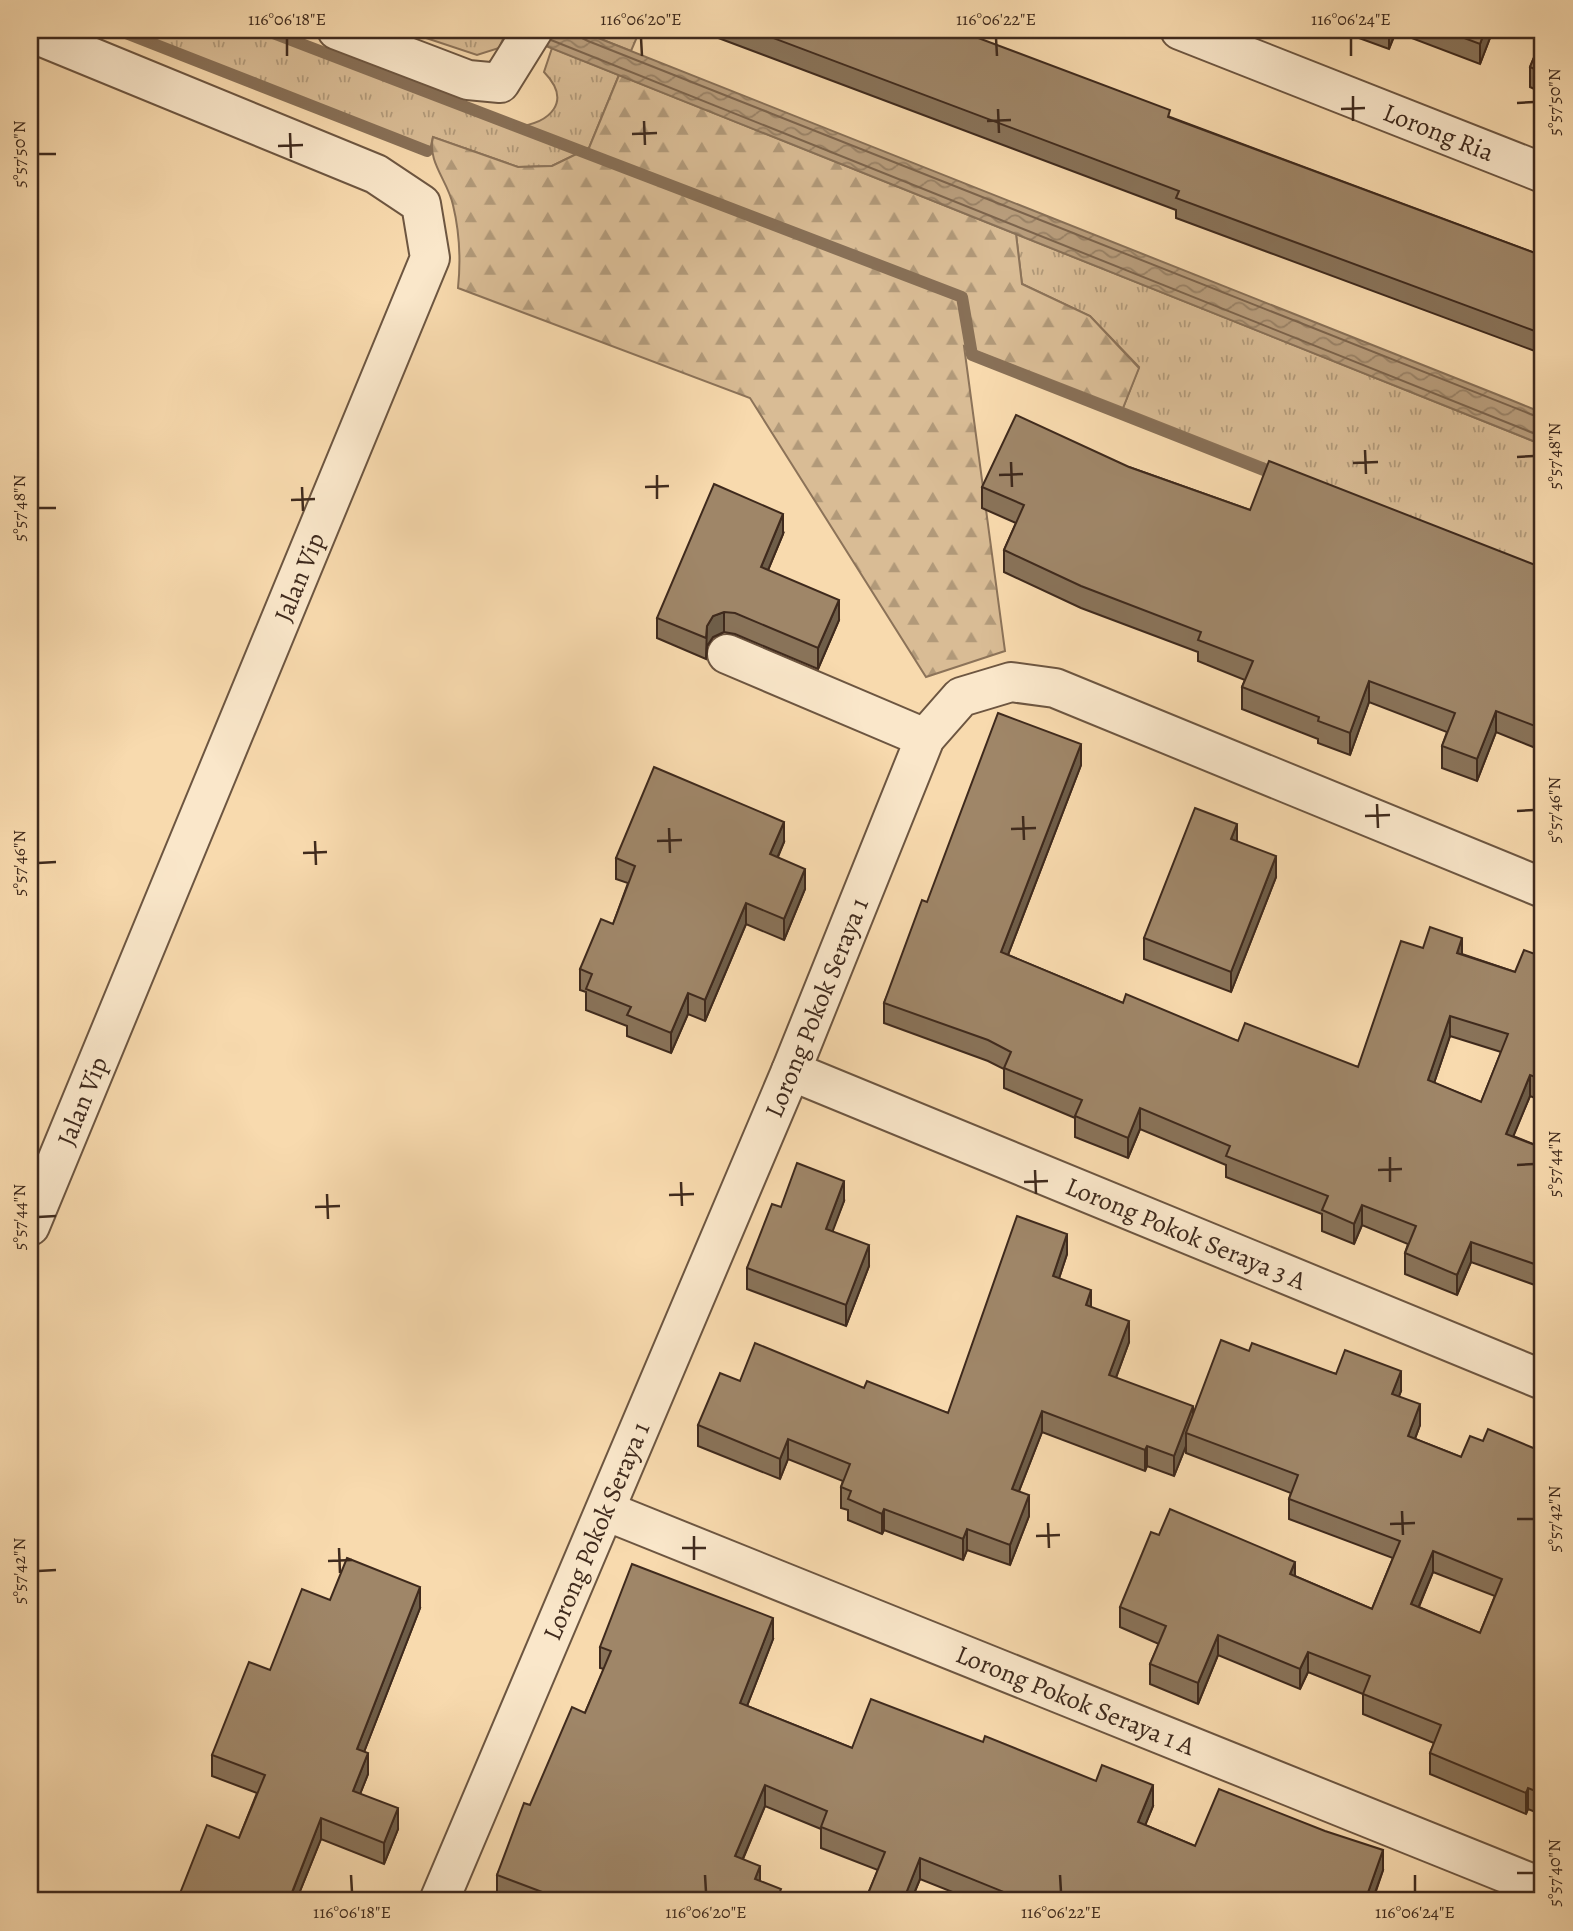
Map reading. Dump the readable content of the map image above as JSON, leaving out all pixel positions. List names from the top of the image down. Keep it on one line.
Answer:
{"streets":{"street":["Lorong Ria","Jalan Vip","Lorong Pokok Seraya 1","Lorong Pokok Seraya 3 A","Lorong Pokok Seraya 1 A"]},"crossings":[["Lorong Pokok Seraya 1","Lorong Pokok Seraya 3 A"],["Lorong Pokok Seraya 1","Lorong Pokok Seraya 1 A"]],"coordinates":["116°06'18\"E","116°06'20\"E","116°06'22\"E","116°06'24\"E","5°57'50\"N","5°57'48\"N","5°57'46\"N","5°57'44\"N","5°57'42\"N","5°57'40\"N"]}
